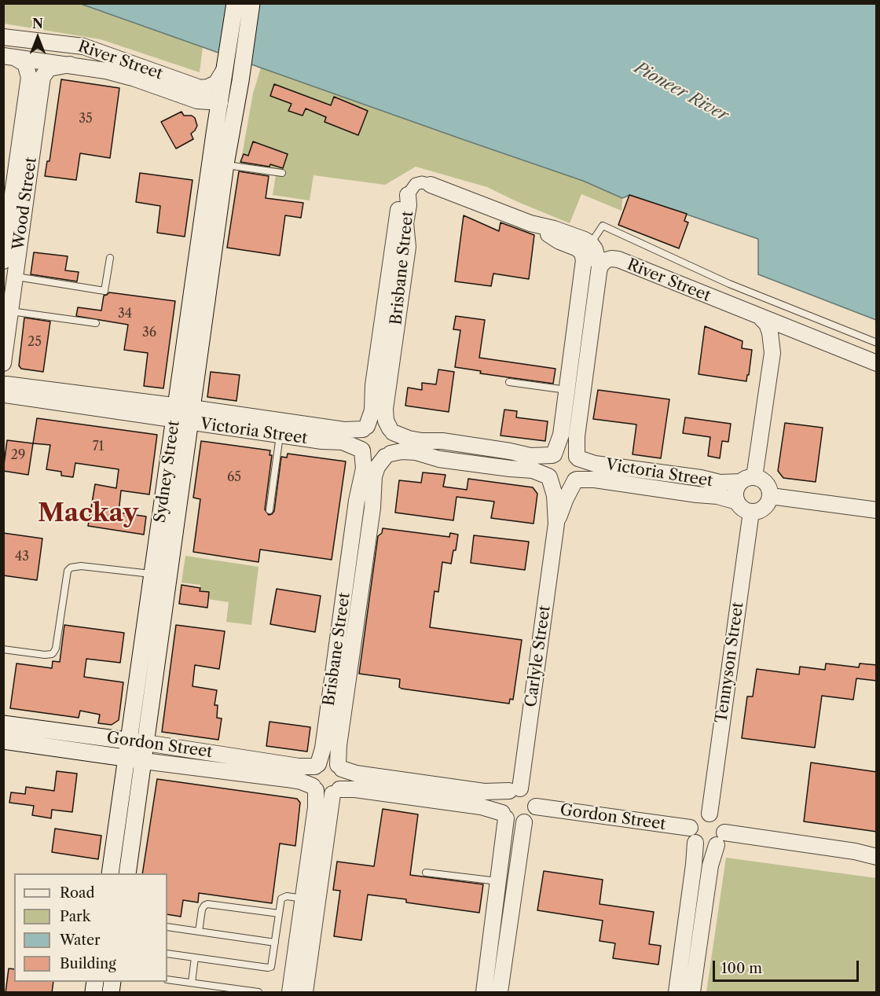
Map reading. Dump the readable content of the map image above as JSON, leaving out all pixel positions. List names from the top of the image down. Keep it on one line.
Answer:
{"streets":{"main road":["Sydney Street","Gordon Street"],"street":["River Street","Wood Street","Brisbane Street","Victoria Street","Carlyle Street","Tennyson Street"]},"crossings":[["River Street","Wood Street"],["River Street","Sydney Street"],["Brisbane Street","Victoria Street"],["Brisbane Street","Gordon Street"],["Victoria Street","Sydney Street"],["Victoria Street","Carlyle Street"],["Victoria Street","Tennyson Street"],["Sydney Street","Gordon Street"],["Carlyle Street","Gordon Street"],["Tennyson Street","Gordon Street"]],"districts":["Mackay"],"water":["Pioneer River"],"house_numbers":["35","34","36","25","71","29","65","43"],"legend":["Road","Park","Water","Building"],"scale_bar":"100 m","north":"top"}
